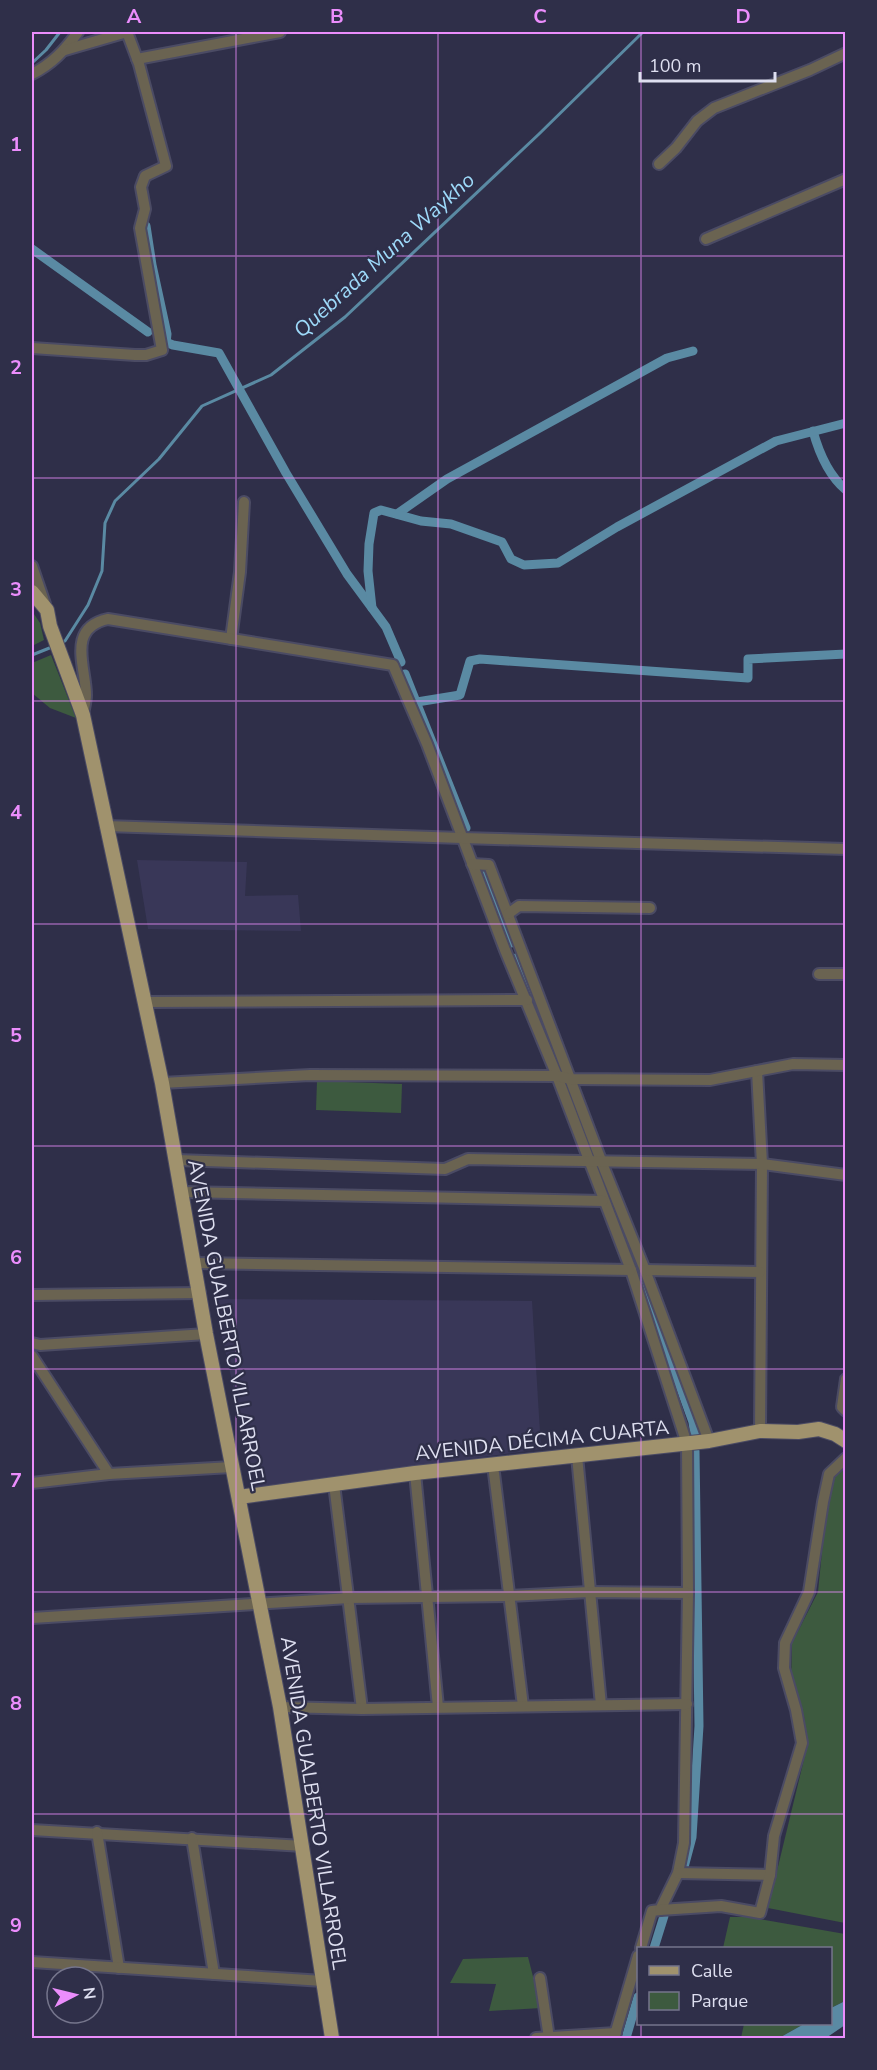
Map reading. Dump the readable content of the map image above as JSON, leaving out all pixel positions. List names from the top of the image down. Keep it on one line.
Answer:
{"streets":{"main road":["AVENIDA GUALBERTO VILLARROEL","AVENIDA DÉCIMA CUARTA"]},"crossings":[["AVENIDA GUALBERTO VILLARROEL","AVENIDA DÉCIMA CUARTA"]],"water":["Quebrada Muna Waykho"],"legend":["Calle","Parque"],"scale_bar":"100 m","north":"right","grid":{"columns":["A","B","C","D"],"rows":["1","2","3","4","5","6","7","8","9"]}}
